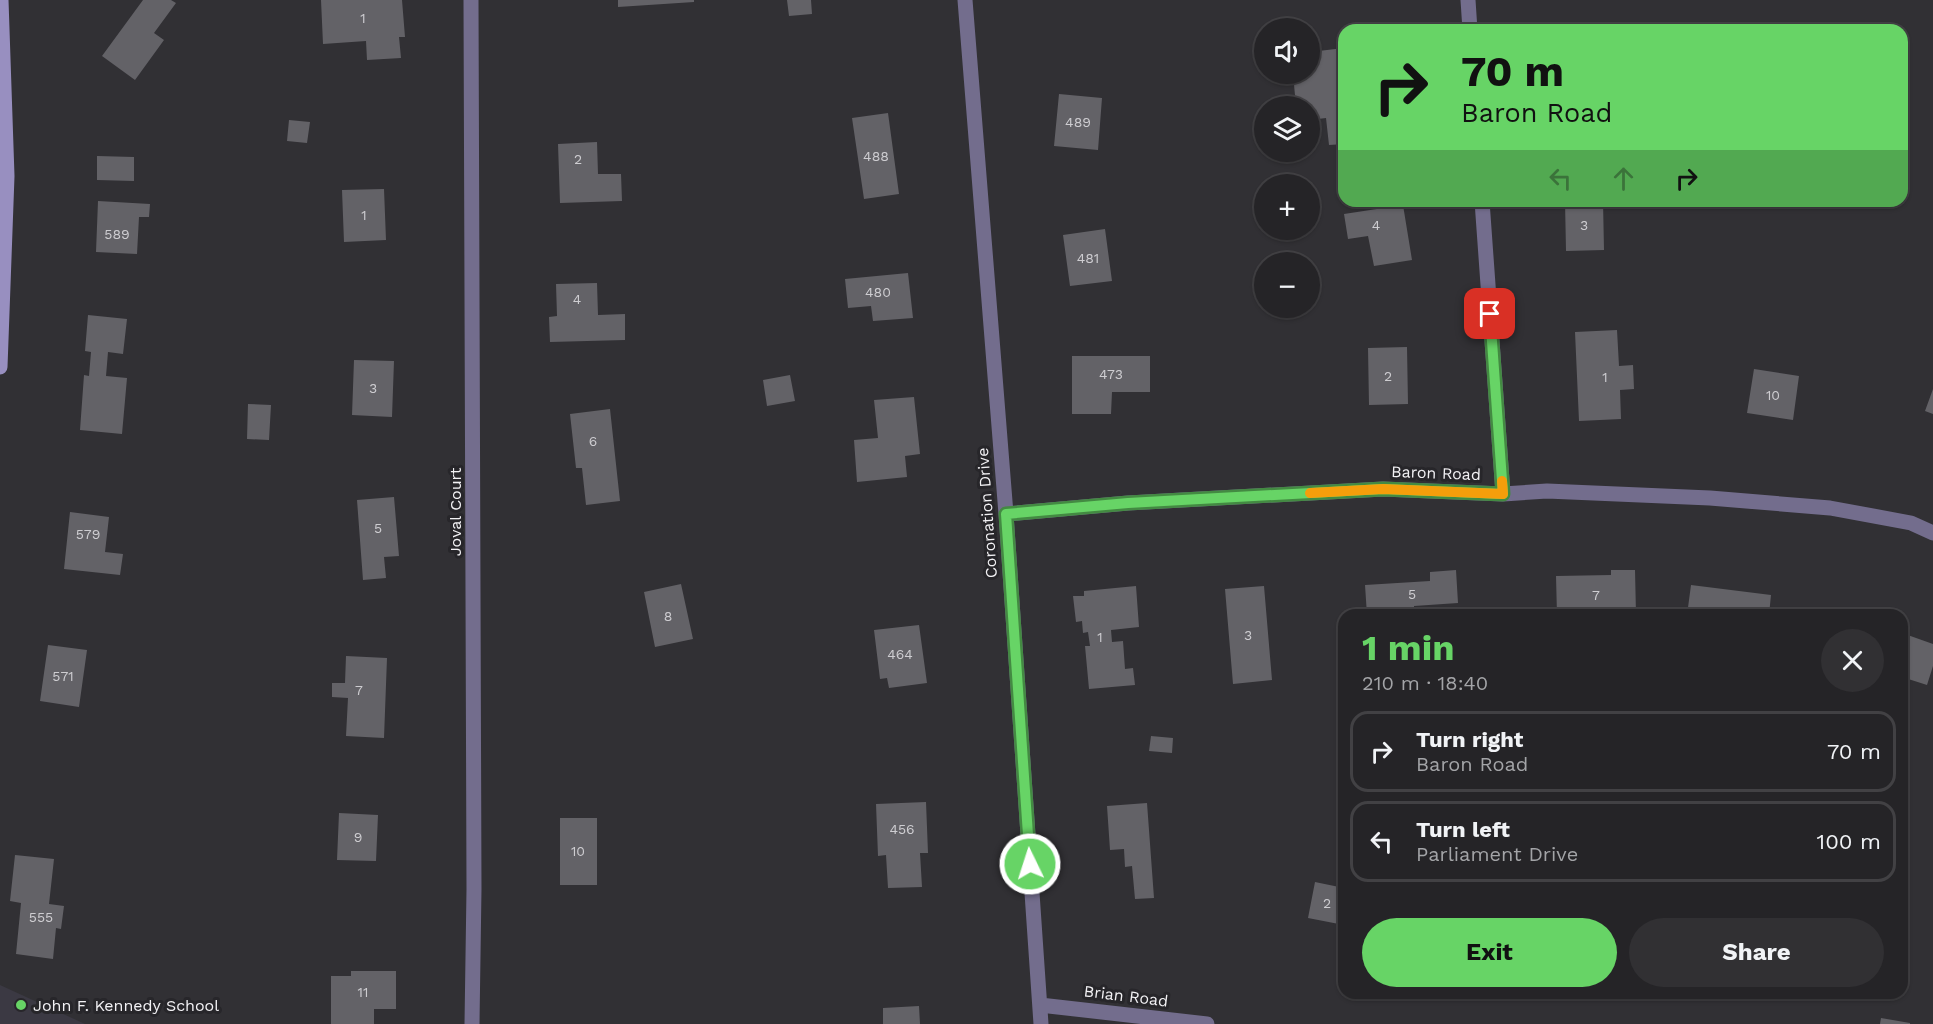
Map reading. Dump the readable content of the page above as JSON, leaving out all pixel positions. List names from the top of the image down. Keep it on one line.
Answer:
{"streets":{"street":["Baron Road","Joval Court","Coronation Drive","Brian Road"]},"crossings":[["Baron Road","Coronation Drive"],["Coronation Drive","Brian Road"]],"places":["John F. Kennedy School"],"house_numbers":["1","489","488","2","1","4","3","589","481","480","4","473","2","1","3","10","6","5","579","5","7","8","3","1","464","571","7","456","9","10","2","555","11"],"page":{"map_buttons":["+","−"],"turn":["70 m","Baron Road"],"heading":["1 min","210 m · 18:40"],"list":[{"name":"Turn right","note":"Baron Road","value":"70 m"},{"name":"Turn left","note":"Parliament Drive","value":"100 m"}],"buttons":["Exit","Share"]}}
